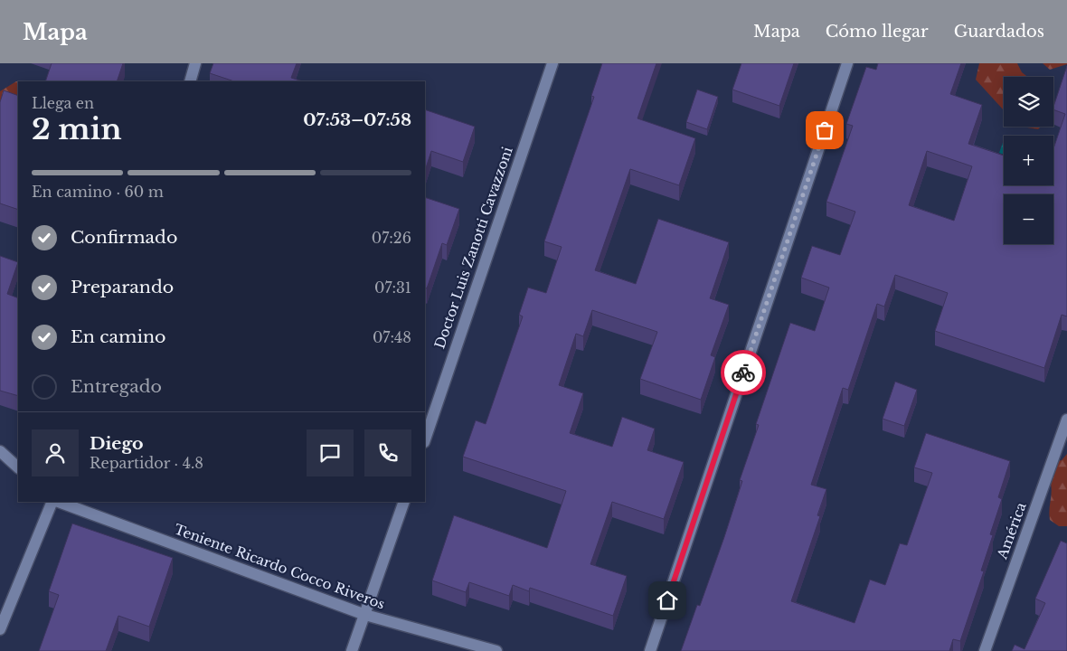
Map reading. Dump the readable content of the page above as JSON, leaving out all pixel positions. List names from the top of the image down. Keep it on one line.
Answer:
{"streets":{"street":["Doctor Luis Zanotti Cavazzoni","América","Teniente Ricardo Cocco Riveros"]},"page":{"header":"Mapa","nav":["Mapa","Cómo llegar","Guardados"],"map_buttons":["+","−"],"heading":["2 min","Llega en","07:53–07:58"],"panel":["Diego","Repartidor · 4.8"],"bar":"En camino · 60 m","list":[["Confirmado","07:26"],["Preparando","07:31"],["En camino","07:48"],"Entregado"]}}
